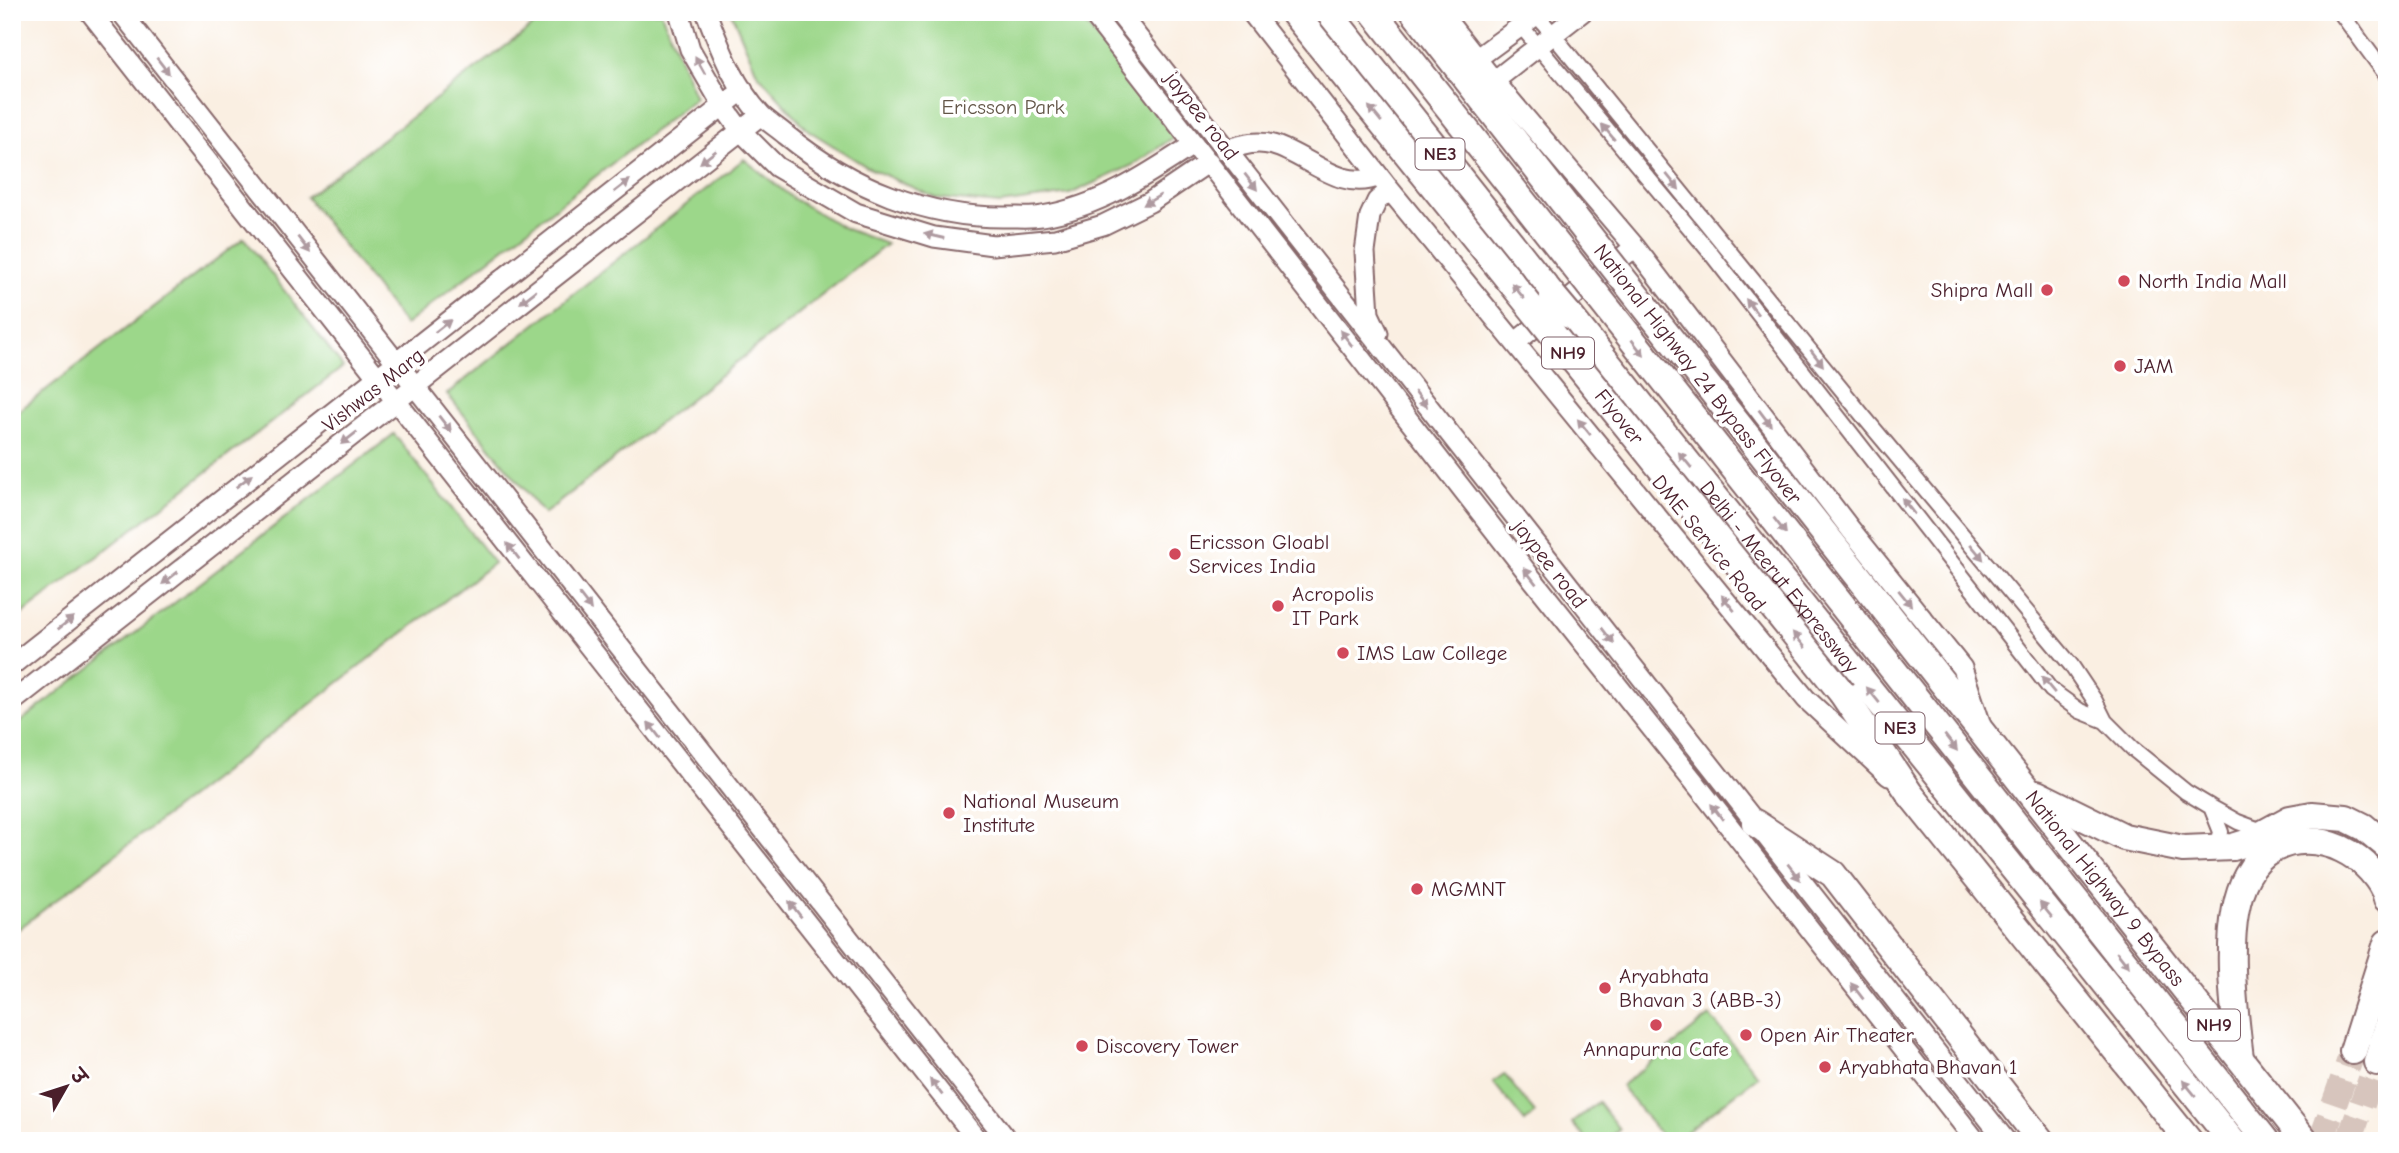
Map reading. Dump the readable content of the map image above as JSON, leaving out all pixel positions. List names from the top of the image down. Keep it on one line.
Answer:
{"streets":{"highway":["NE3","NH9","National Highway 24 Bypass Flyover","Flyover","Delhi - Meerut Expressway","National Highway 9 Bypass"],"street":["jaypee road","Vishwas Marg","DME Service Road"]},"crossings":[["National Highway 24 Bypass Flyover","National Highway 9 Bypass"],["Flyover","DME Service Road"]],"one_way":["Flyover"],"parks":["Ericsson Park"],"places":["North India Mall","Shipra Mall","JAM","Ericsson Gloabl Services India","Acropolis IT Park","IMS Law College","National Museum Institute","MGMNT","Aryabhata Bhavan 3 (ABB-3)","Annapurna Cafe","Open Air Theater","Discovery Tower","Aryabhata Bhavan 1"],"north":"top right"}
